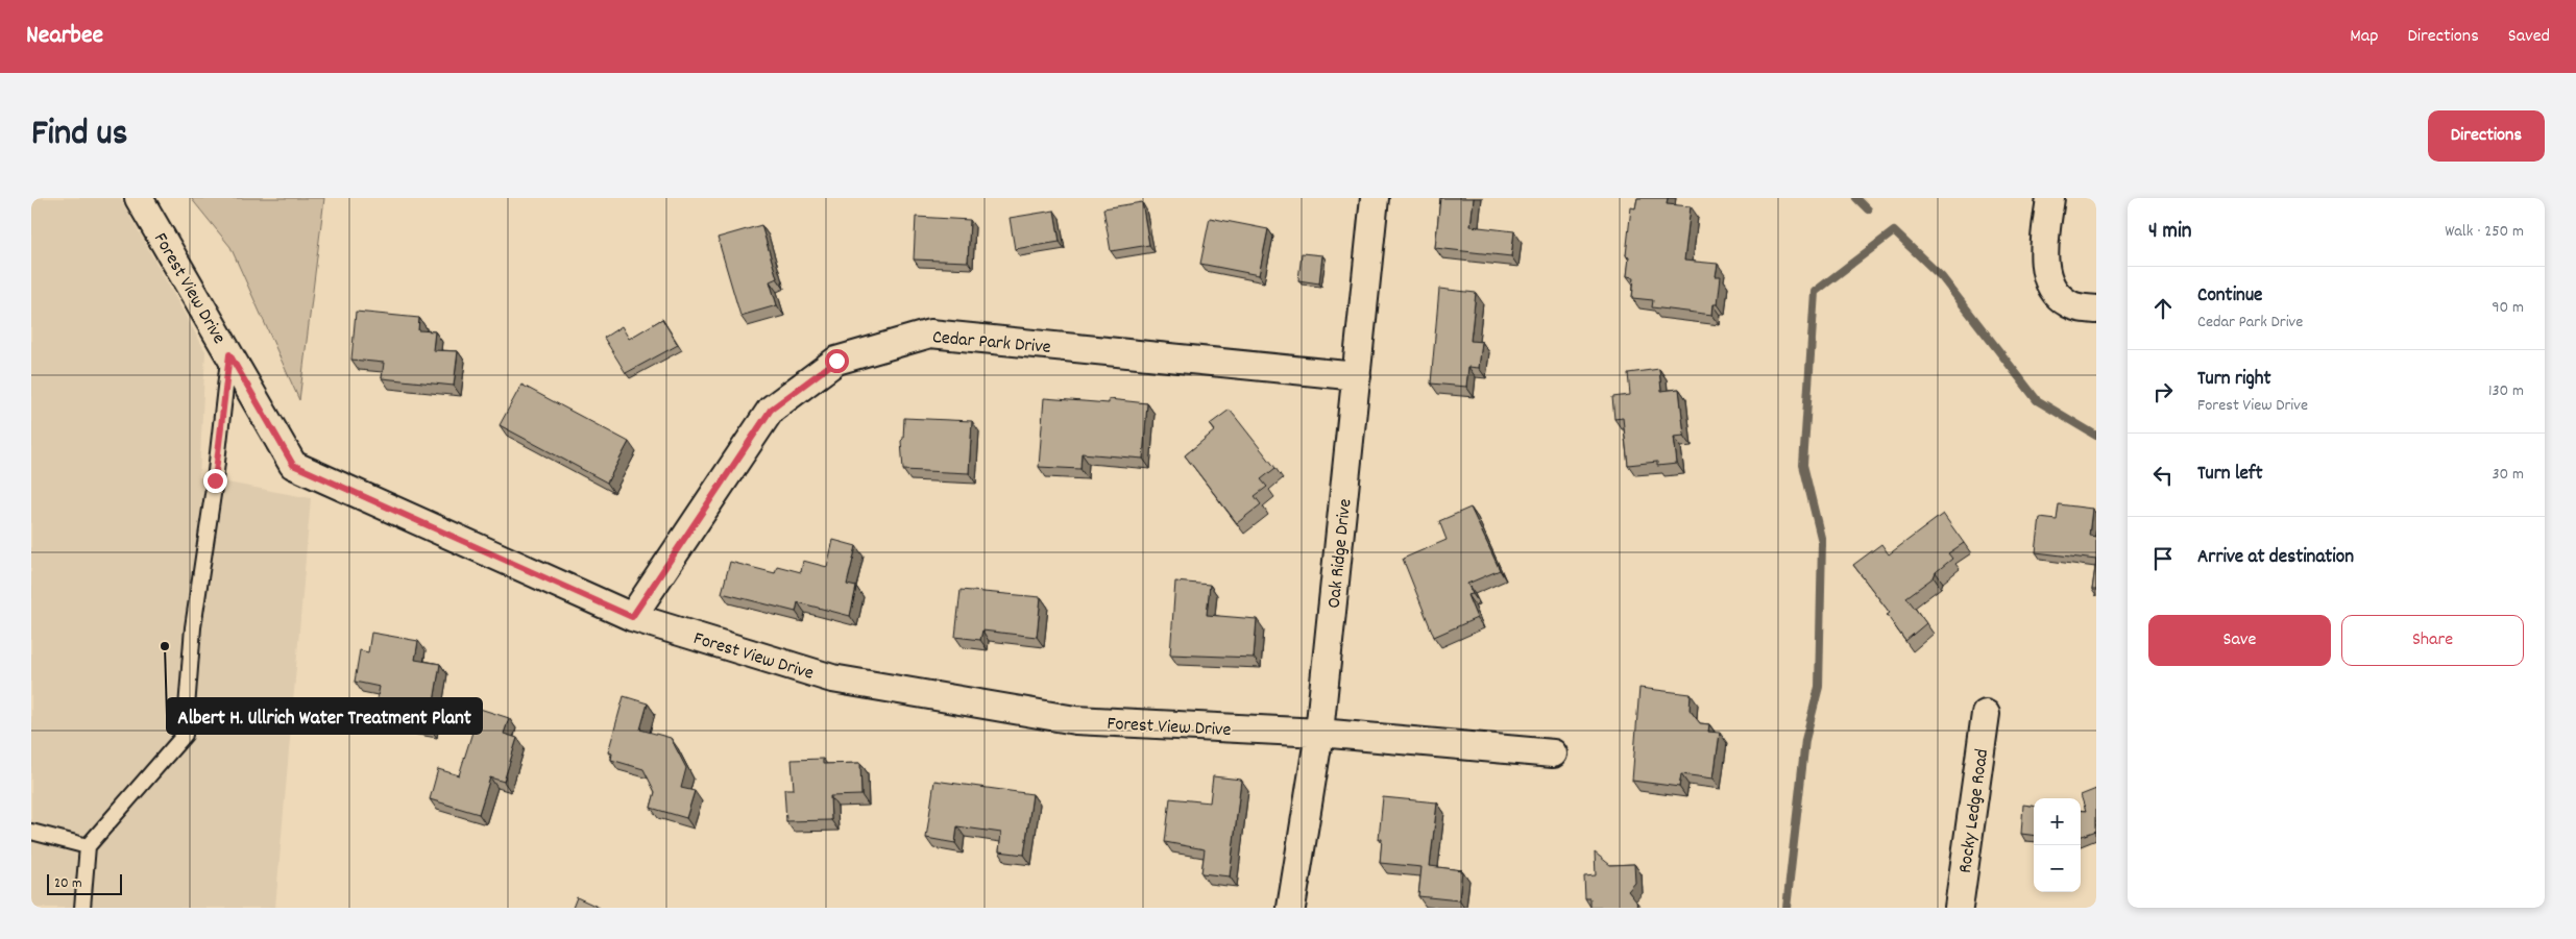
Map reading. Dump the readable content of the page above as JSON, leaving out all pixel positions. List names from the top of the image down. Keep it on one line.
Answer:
{"streets":{"street":["Forest View Drive","Cedar Park Drive","Oak Ridge Drive","Rocky Ledge Road"]},"crossings":[["Forest View Drive","Cedar Park Drive"],["Forest View Drive","Oak Ridge Drive"],["Cedar Park Drive","Oak Ridge Drive"]],"places":["Albert H. Ullrich Water Treatment Plant"],"scale_bar":"20 m","page":{"header":"Nearbee","nav":["Map","Directions","Saved"],"title":"Find us","buttons":["Directions",["Save","Share"]],"heading":["4 min","Walk · 250 m"],"list":[["Continue","Cedar Park Drive","90 m"],["Turn right","Forest View Drive","130 m"],["Turn left","30 m"],"Arrive at destination"],"map_buttons":["+","−"],"scale":"20 m"}}
